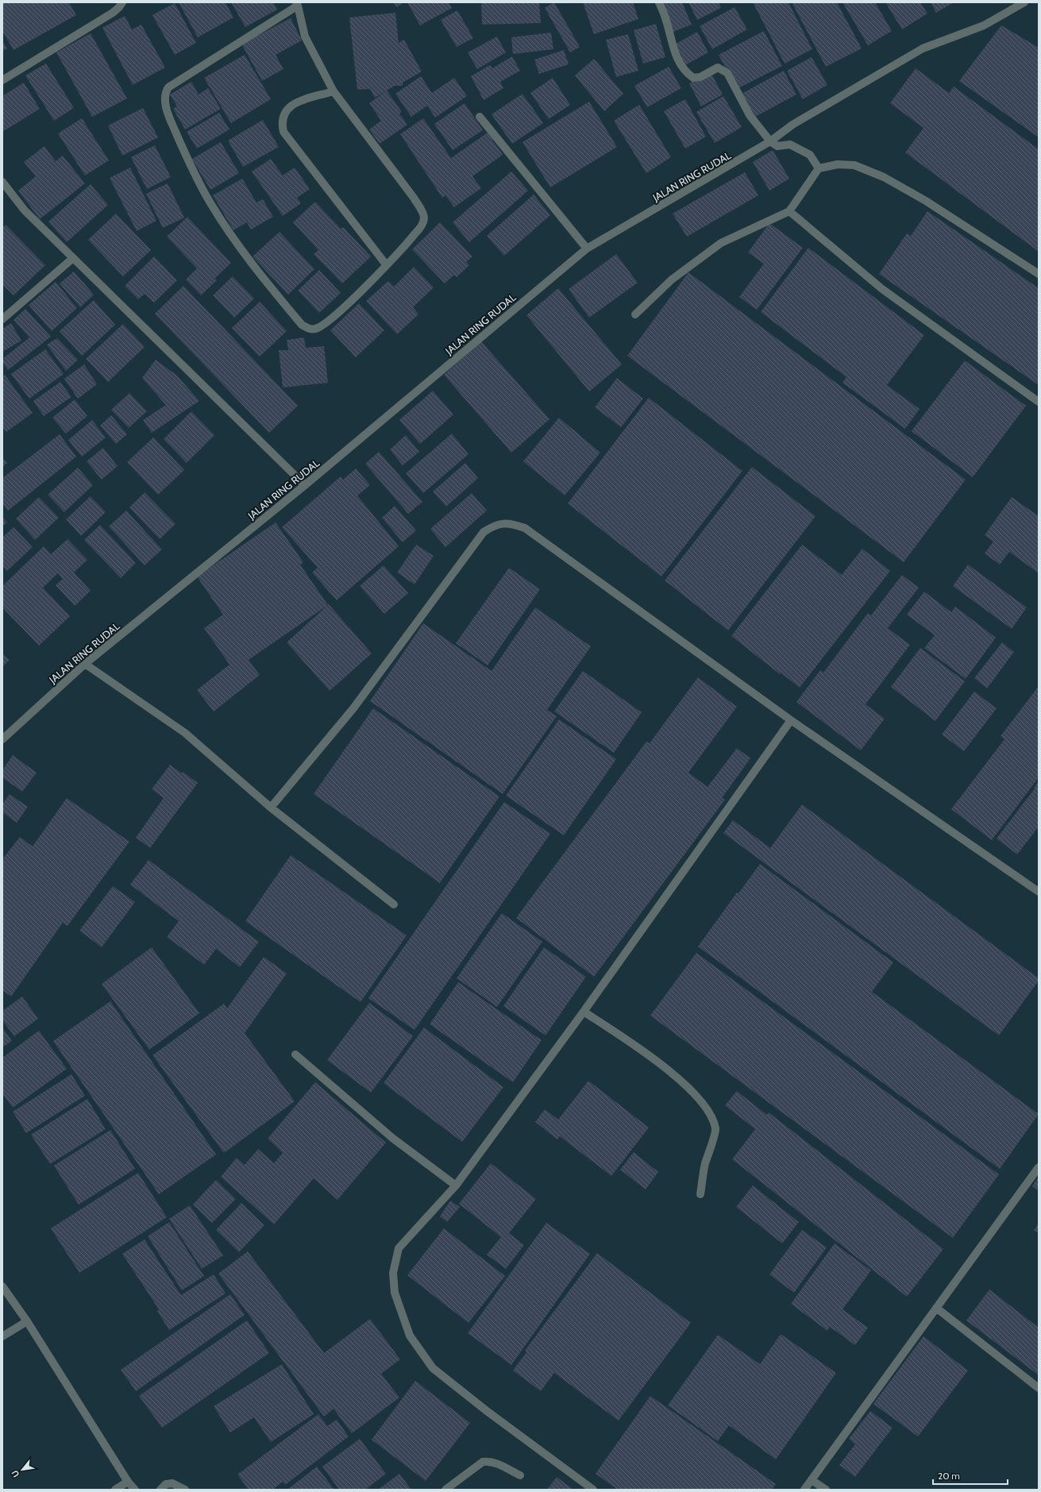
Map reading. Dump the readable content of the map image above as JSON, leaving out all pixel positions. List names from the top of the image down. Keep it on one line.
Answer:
{"streets":{"street":["JALAN RING RUDAL"]},"scale_bar":"20 m","north":"bottom left"}
